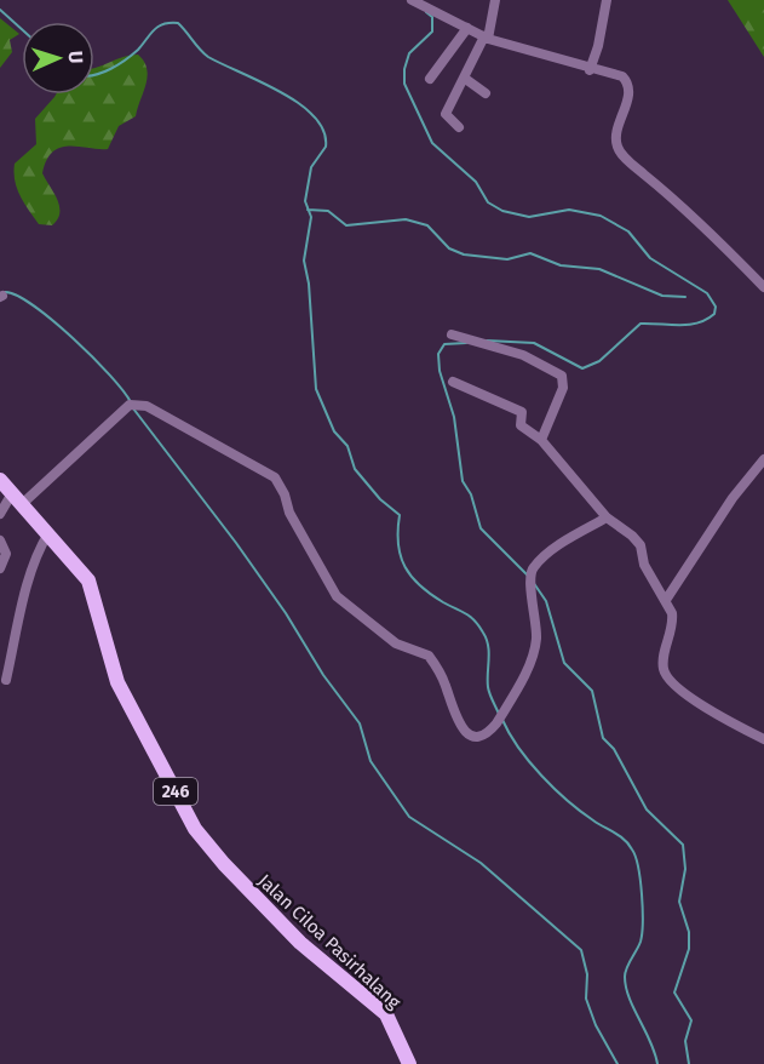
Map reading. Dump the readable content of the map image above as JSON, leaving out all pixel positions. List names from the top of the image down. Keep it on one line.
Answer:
{"streets":{"main road":["246","Jalan Ciloa Pasirhalang"]},"north":"right"}
